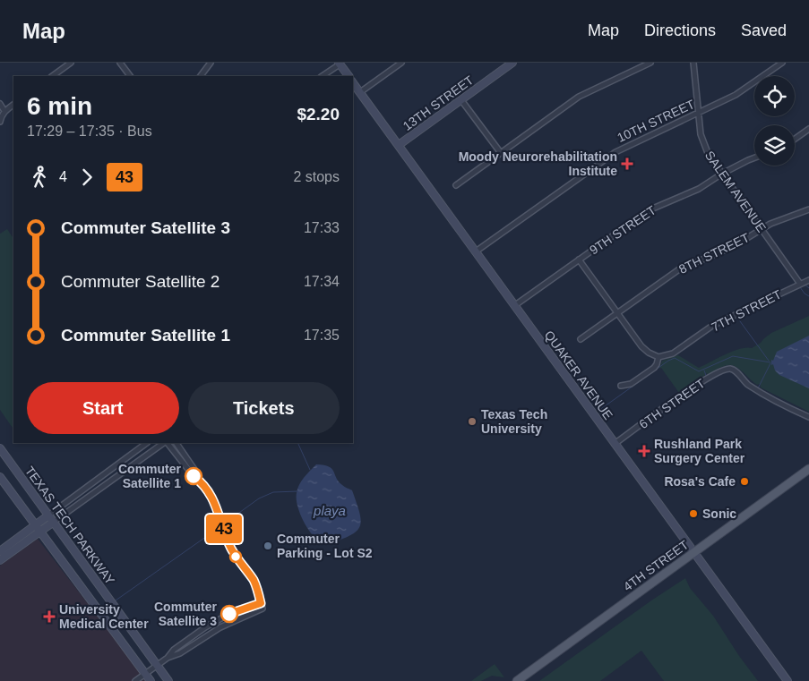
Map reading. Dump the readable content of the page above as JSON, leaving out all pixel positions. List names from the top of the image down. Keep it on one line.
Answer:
{"streets":{"main road":["13TH STREET","QUAKER AVENUE","TEXAS TECH PARKWAY","4TH STREET"],"street":["10TH STREET","SALEM AVENUE","9TH STREET","8TH STREET","7TH STREET","6TH STREET"]},"crossings":[["13TH STREET","QUAKER AVENUE"],["10TH STREET","SALEM AVENUE"],["10TH STREET","QUAKER AVENUE"],["SALEM AVENUE","9TH STREET"],["SALEM AVENUE","8TH STREET"],["SALEM AVENUE","7TH STREET"],["9TH STREET","QUAKER AVENUE"],["QUAKER AVENUE","6TH STREET"],["QUAKER AVENUE","4TH STREET"]],"water":["playa"],"places":{"health":["Moody Neurorehabilitation Institute","Rushland Park Surgery Center","University Medical Center"],"other":["Texas Tech University","Commuter Satellite 1","Rosa's Cafe","Sonic","Commuter Parking - Lot S2","Commuter Satellite 3"]},"lines":["bus line 43"],"page":{"header":"Map","nav":["Map","Directions","Saved"],"on_map":"43","heading":["6 min","17:29 – 17:35 · Bus","$2.20"],"legs":["4","43","2 stops"],"list":[{"name":"Commuter Satellite 3","value":"17:33"},{"name":"Commuter Satellite 2","value":"17:34"},{"name":"Commuter Satellite 1","value":"17:35"}],"buttons":["Start","Tickets"]}}
